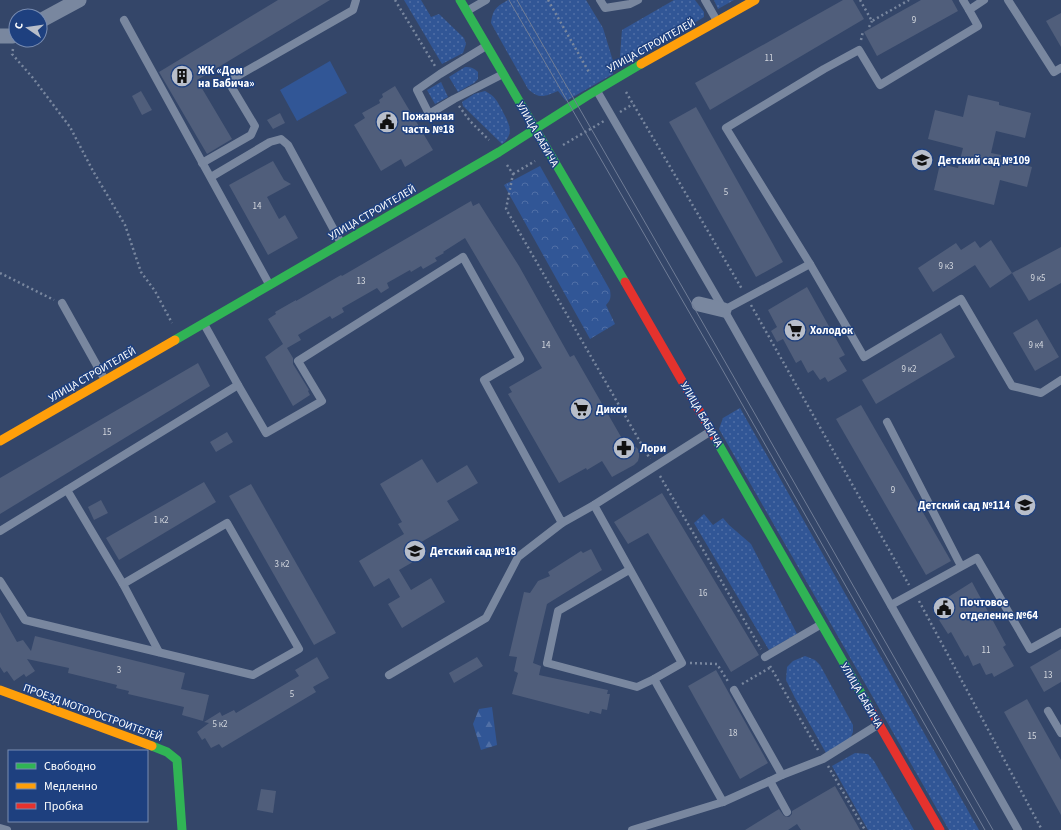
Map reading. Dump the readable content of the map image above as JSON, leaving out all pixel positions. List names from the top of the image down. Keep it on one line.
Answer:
{"streets":{"street":["УЛИЦА СТРОИТЕЛЕЙ","УЛИЦА БАБИЧА","ПРОЕЗД МОТОРОСТРОИТЕЛЕЙ"]},"crossings":[["УЛИЦА СТРОИТЕЛЕЙ","УЛИЦА БАБИЧА"]],"places":{"building":["ЖК «Дом на Бабича»"],"public building":["Пожарная часть №18","Почтовое отделение №64"],"school or university":["Детский сад №109","Детский сад №114","Детский сад №18"],"supermarket":["Холодок","Дикси"],"pharmacy":["Лори"]},"house_numbers":["9","11","5","14","9 к3","9 к5","13","14","9 к4","9 к2","15","9","1 к2","3 к2","16","11","3","13","5","5 к2","18","15"],"legend":["Свободно","Медленно","Пробка"],"north":"left"}
